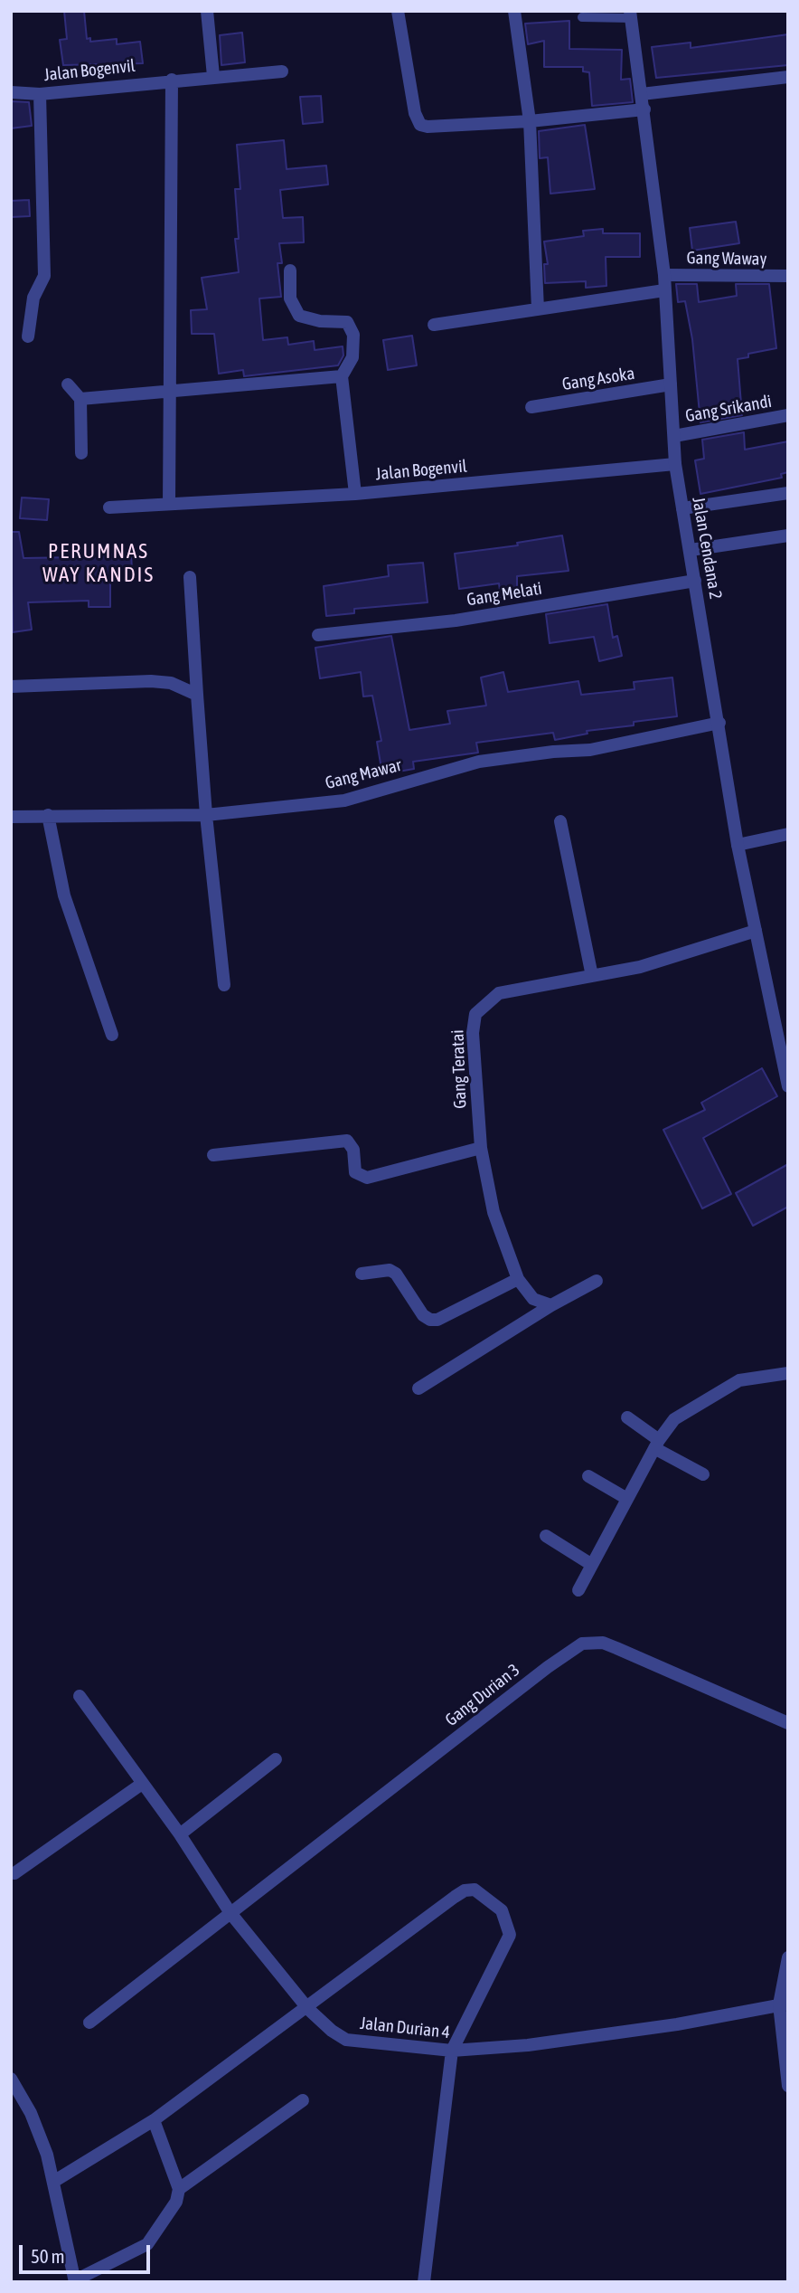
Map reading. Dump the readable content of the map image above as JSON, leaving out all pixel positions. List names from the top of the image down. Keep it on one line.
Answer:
{"streets":{"street":["Jalan Bogenvil","Gang Waway","Gang Asoka","Gang Srikandi","Jalan Cendana 2","Gang Melati","Gang Mawar","Gang Teratai","Gang Durian 3","Jalan Durian 4"]},"crossings":[["Jalan Bogenvil","Jalan Cendana 2"],["Gang Waway","Jalan Cendana 2"],["Gang Asoka","Jalan Cendana 2"],["Gang Srikandi","Jalan Cendana 2"],["Jalan Cendana 2","Gang Melati"],["Jalan Cendana 2","Gang Mawar"],["Jalan Cendana 2","Gang Teratai"],["Gang Durian 3","Jalan Durian 4"]],"districts":["PERUMNAS WAY KANDIS"],"scale_bar":"50 m"}
